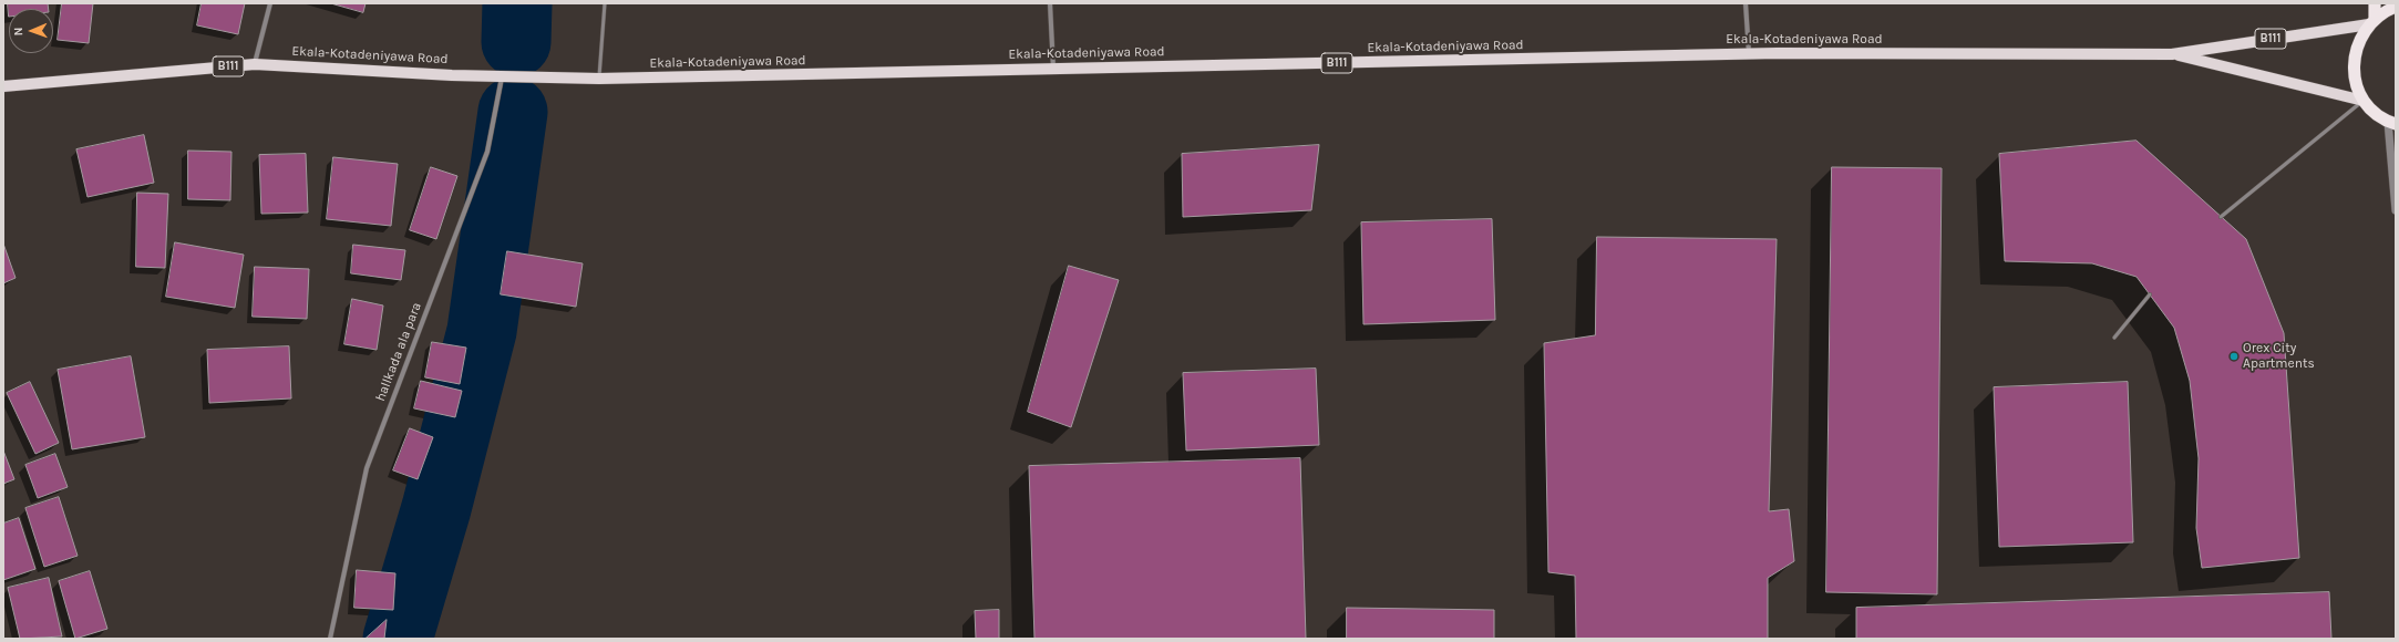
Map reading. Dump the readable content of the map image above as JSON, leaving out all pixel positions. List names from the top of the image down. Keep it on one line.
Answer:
{"streets":{"main road":["B111","Ekala-Kotadeniyawa Road"],"street":["hallkada ala para"]},"crossings":[["Ekala-Kotadeniyawa Road","hallkada ala para"]],"places":["Orex City Apartments"],"north":"left"}
